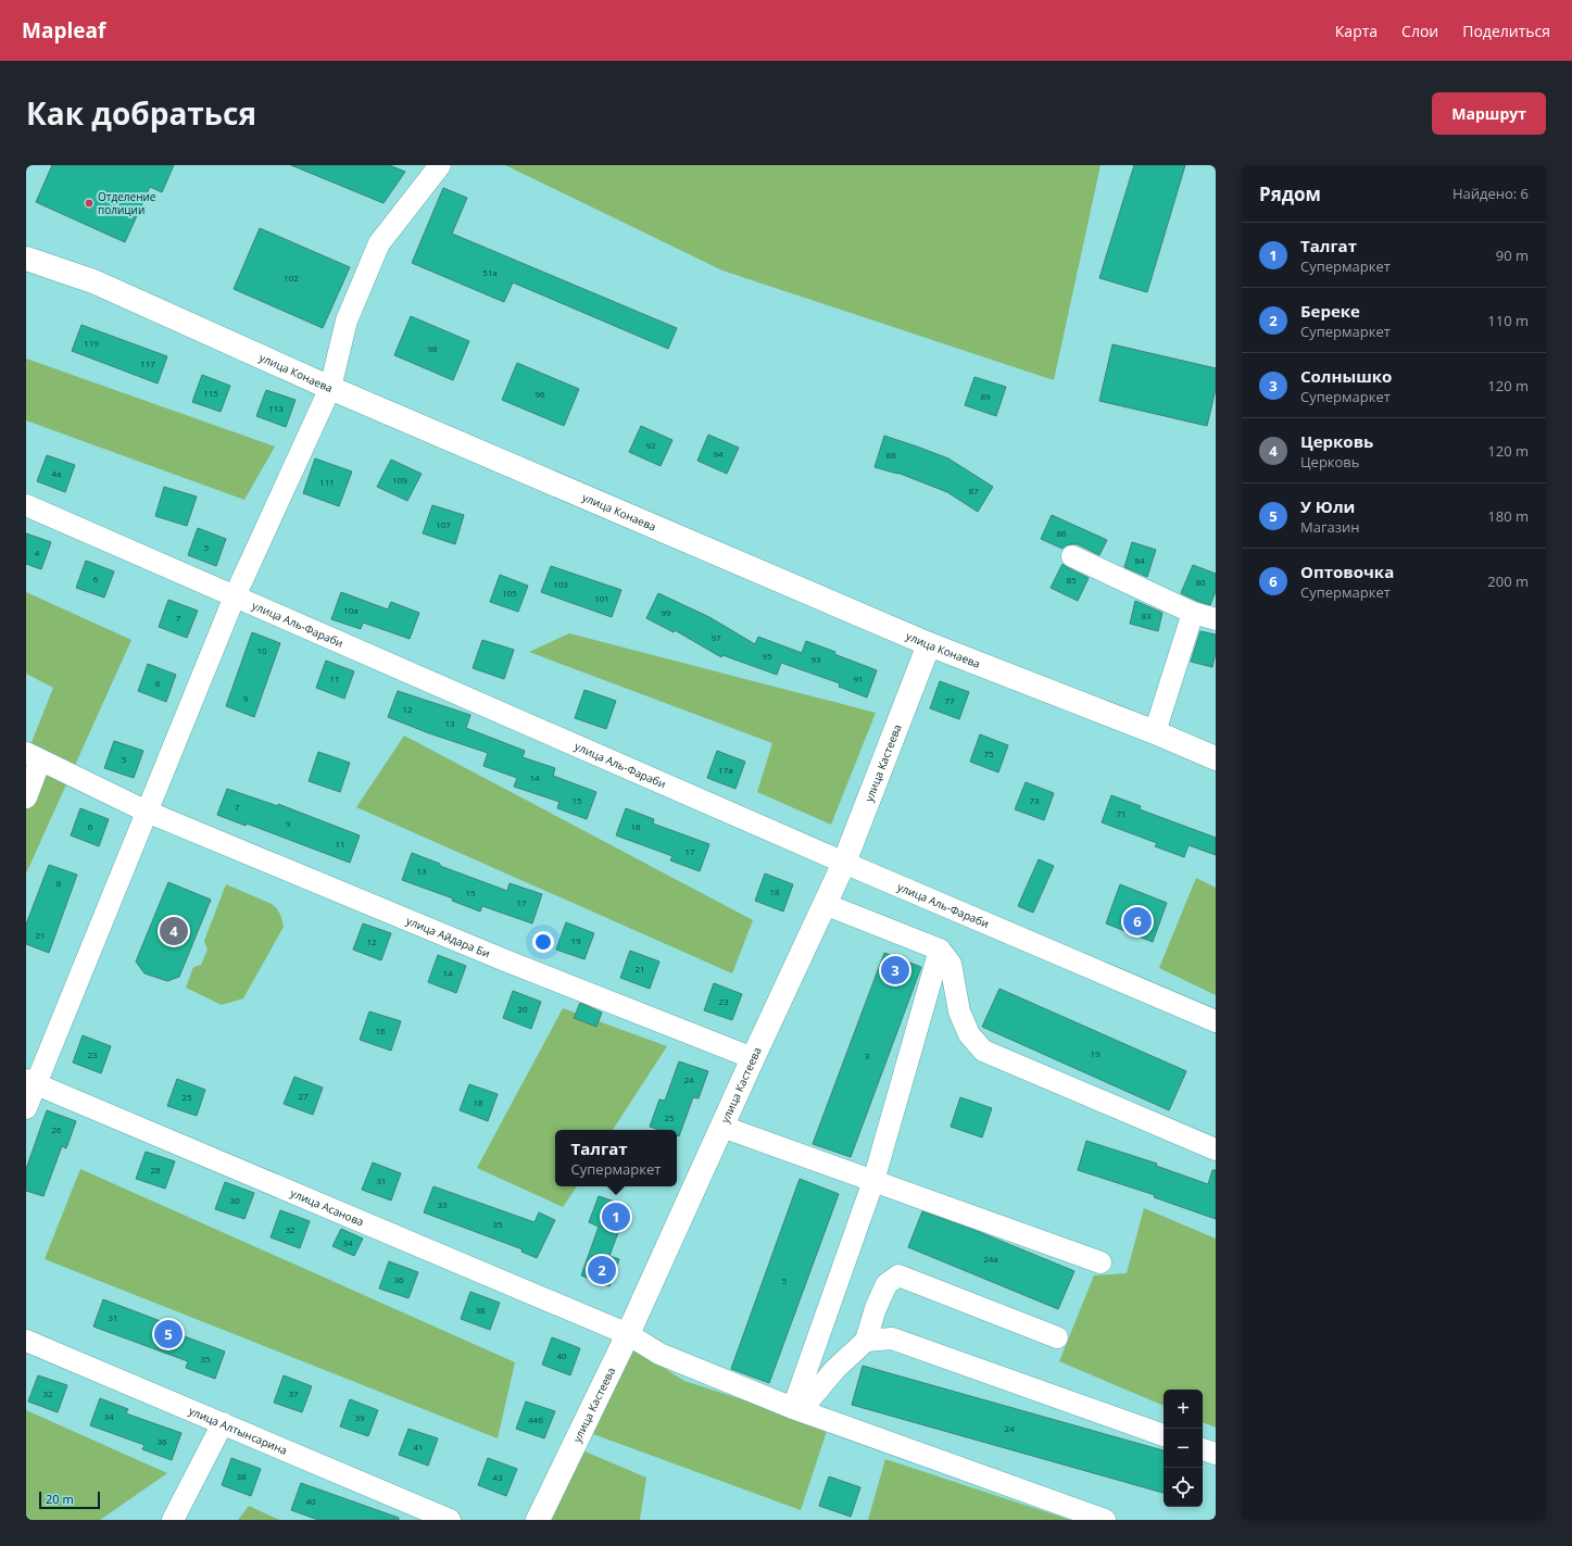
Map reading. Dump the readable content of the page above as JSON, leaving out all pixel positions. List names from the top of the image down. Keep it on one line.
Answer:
{"streets":{"main road":["улица Конаева","улица Кастеева"],"street":["улица Аль-Фараби","улица Айдара Би","улица Асанова","улица Алтынсарина"]},"crossings":[["улица Конаева","улица Кастеева"],["улица Аль-Фараби","улица Кастеева"],["улица Кастеева","улица Айдара Би"],["улица Кастеева","улица Асанова"]],"places":["Отделение полиции"],"house_numbers":["51а","102","119","98","117","115","96","89","113","92","94","88","4а","109","111","87","107","86","5","4","84","6","85","80","103","105","101","10а","99","83","7","97","10","95","93","11","91","8","9","77","12","13","75","5","17а","14","15","73","7","71","9","6","16","11","17","13","8","18","15","17","21","19","12","21","14","23","20","16","19","23","3","24","27","25","18","25","26","28","31","30","33","35","32","34","24а","36","5","38","31","40","35","32","37","34","39","44б","24","36","41","38","43","40"],"scale_bar":"20 m","page":{"header":"Mapleaf","nav":["Карта","Слои","Поделиться"],"title":"Как добраться","buttons":"Маршрут","heading":["Рядом","Найдено: 6"],"list":[{"mark":"1","name":"Талгат","note":"Супермаркет","value":"90 m"},{"mark":"2","name":"Береке","note":"Супермаркет","value":"110 m"},{"mark":"3","name":"Солнышко","note":"Супермаркет","value":"120 m"},{"mark":"4","name":"Церковь","note":"Церковь","value":"120 m"},{"mark":"5","name":"У Юли","note":"Магазин","value":"180 m"},{"mark":"6","name":"Оптовочка","note":"Супермаркет","value":"200 m"}],"pins":["6","4","3","1","2","5"],"popup":["Талгат","Супермаркет"],"map_buttons":["+","−"],"scale":"20 m"}}
